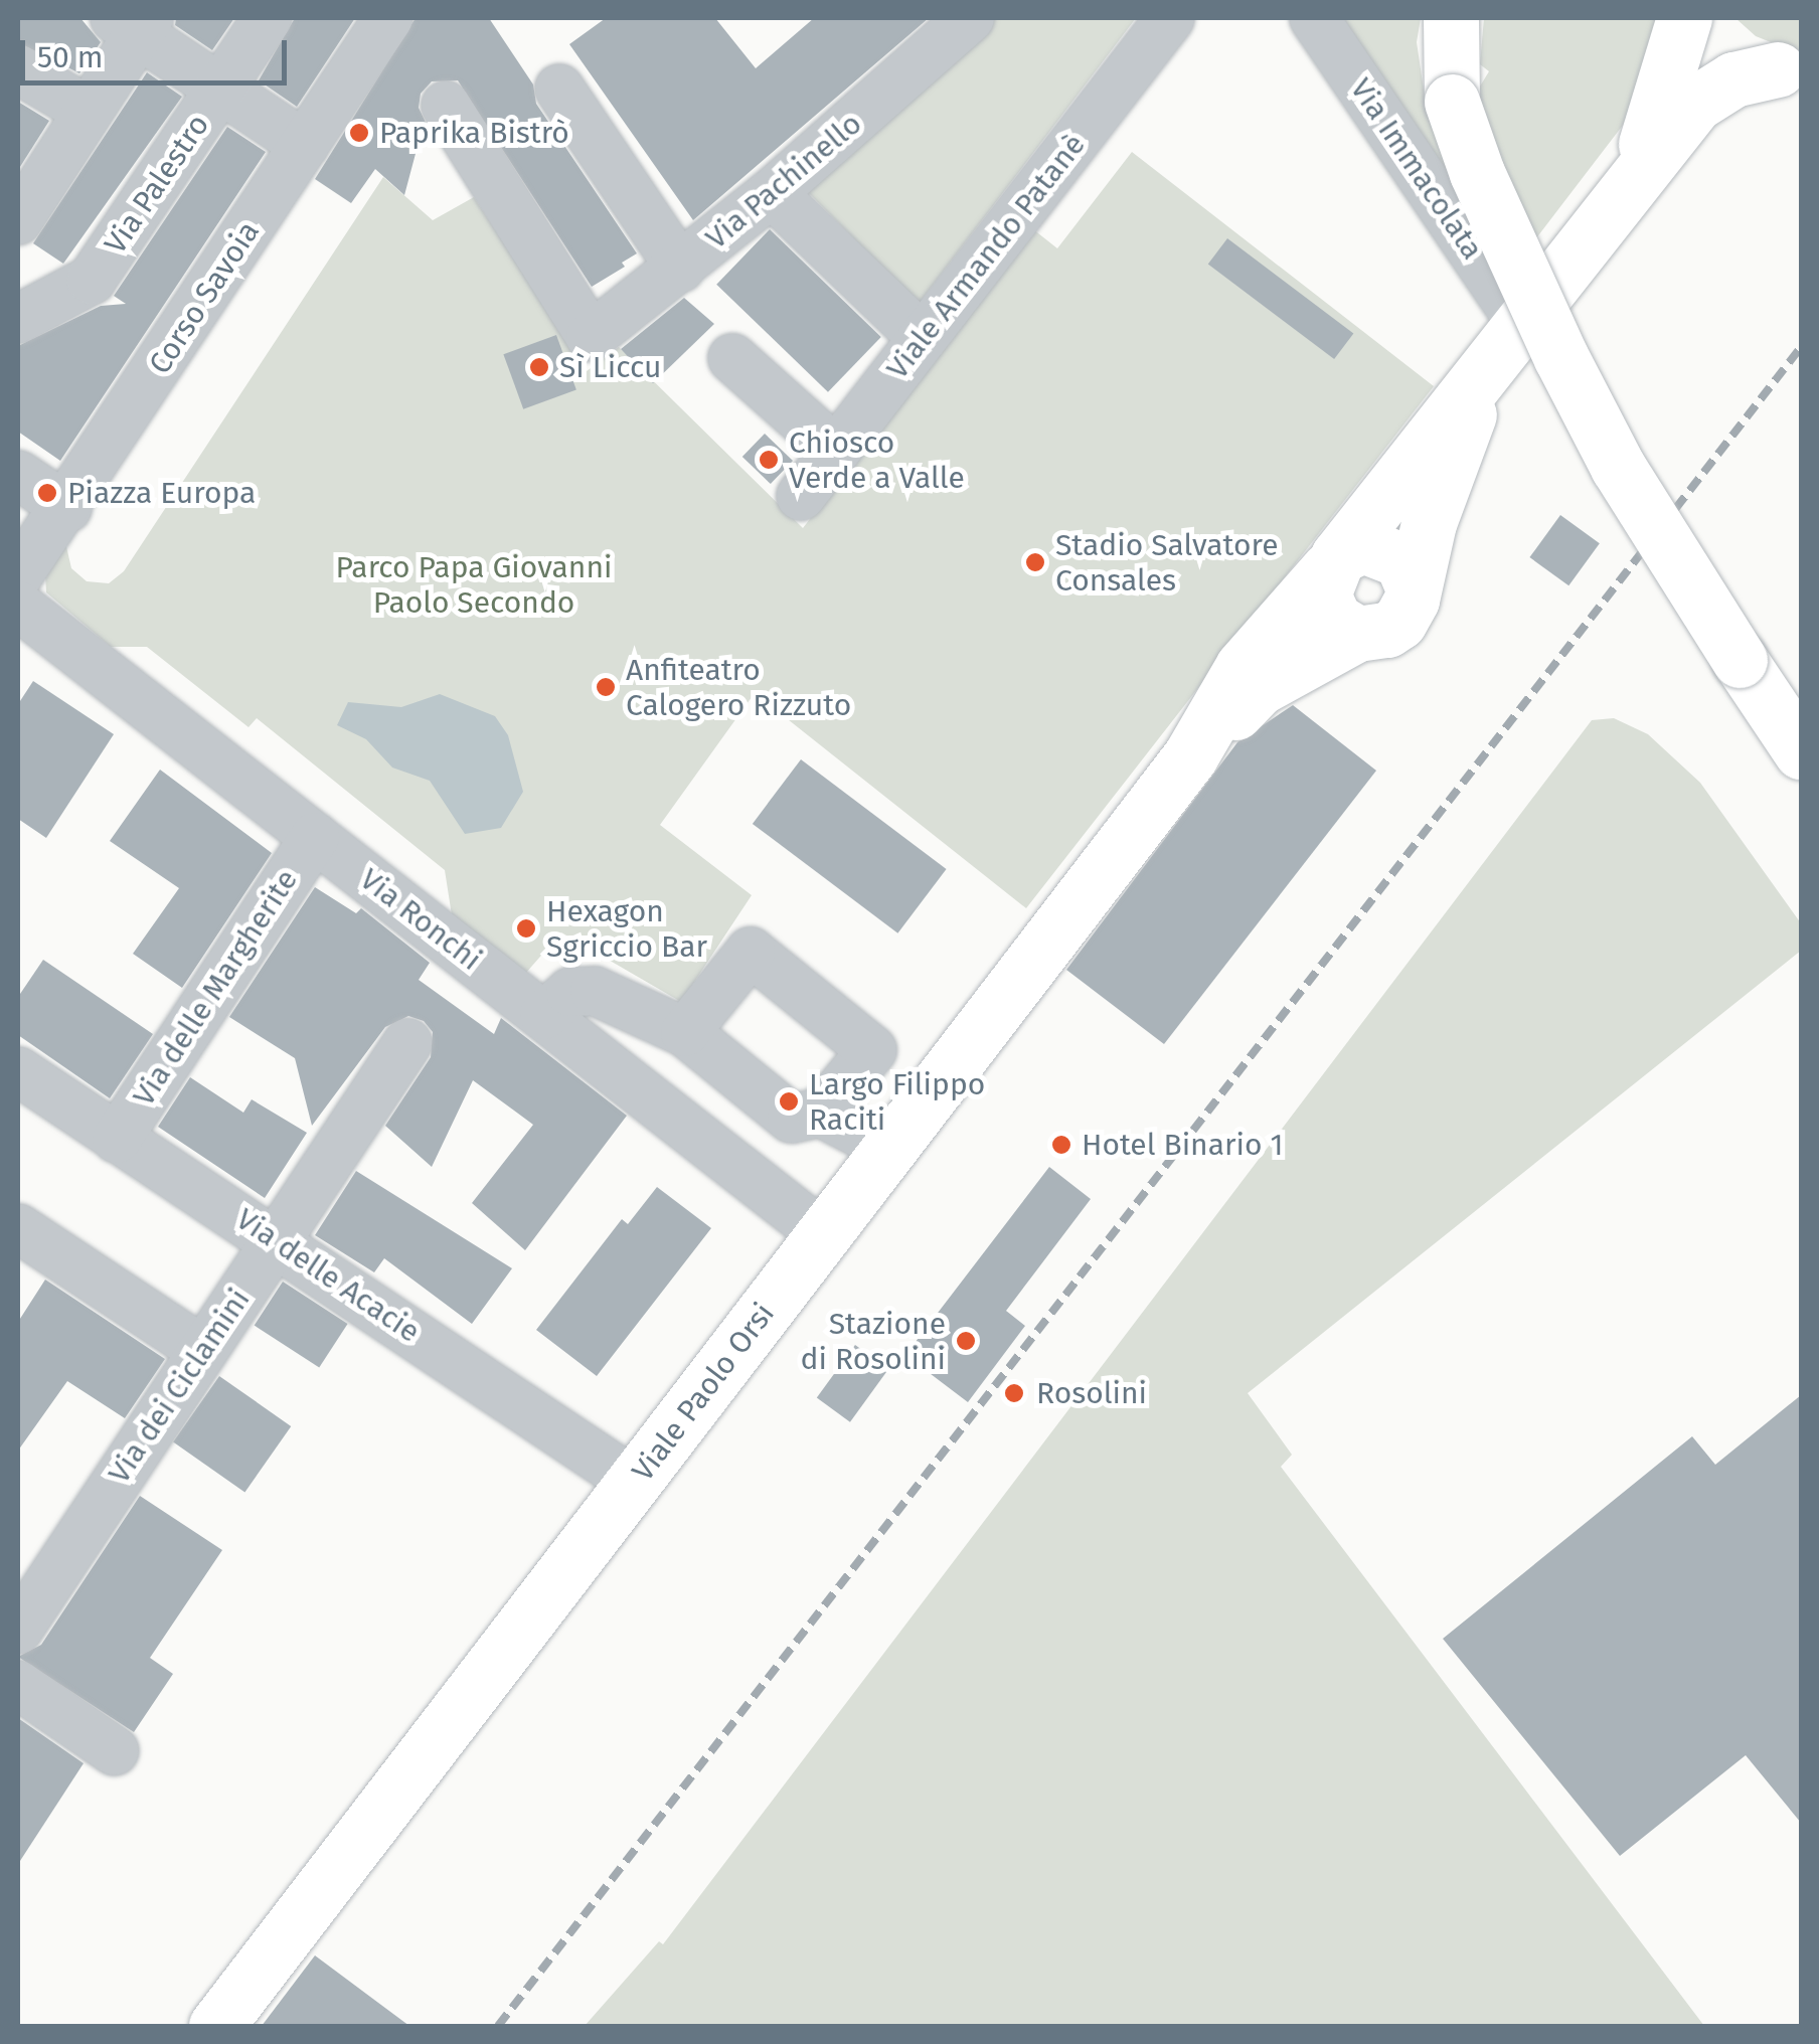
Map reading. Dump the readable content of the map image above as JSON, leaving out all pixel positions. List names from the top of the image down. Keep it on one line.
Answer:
{"streets":{"main road":["Viale Paolo Orsi"],"street":["Via Immacolata","Via Pachinello","Via Palestro","Viale Armando Patanè","Corso Savoia","Via Ronchi","Via delle Margherite","Via delle Acacie","Via dei Ciclamini"]},"crossings":[["Via Ronchi","Via delle Margherite"],["Via Ronchi","Viale Paolo Orsi"],["Via delle Margherite","Via delle Acacie"],["Via delle Acacie","Via dei Ciclamini"],["Via delle Acacie","Viale Paolo Orsi"]],"parks":["Parco Papa Giovanni Paolo Secondo"],"places":["Paprika Bistrò","Sì Liccu","Chiosco Verde a Valle","Piazza Europa","Stadio Salvatore Consales","Anfiteatro Calogero Rizzuto","Hexagon Sgriccio Bar","Largo Filippo Raciti","Hotel Binario 1","Stazione di Rosolini","Rosolini"],"scale_bar":"50 m"}
